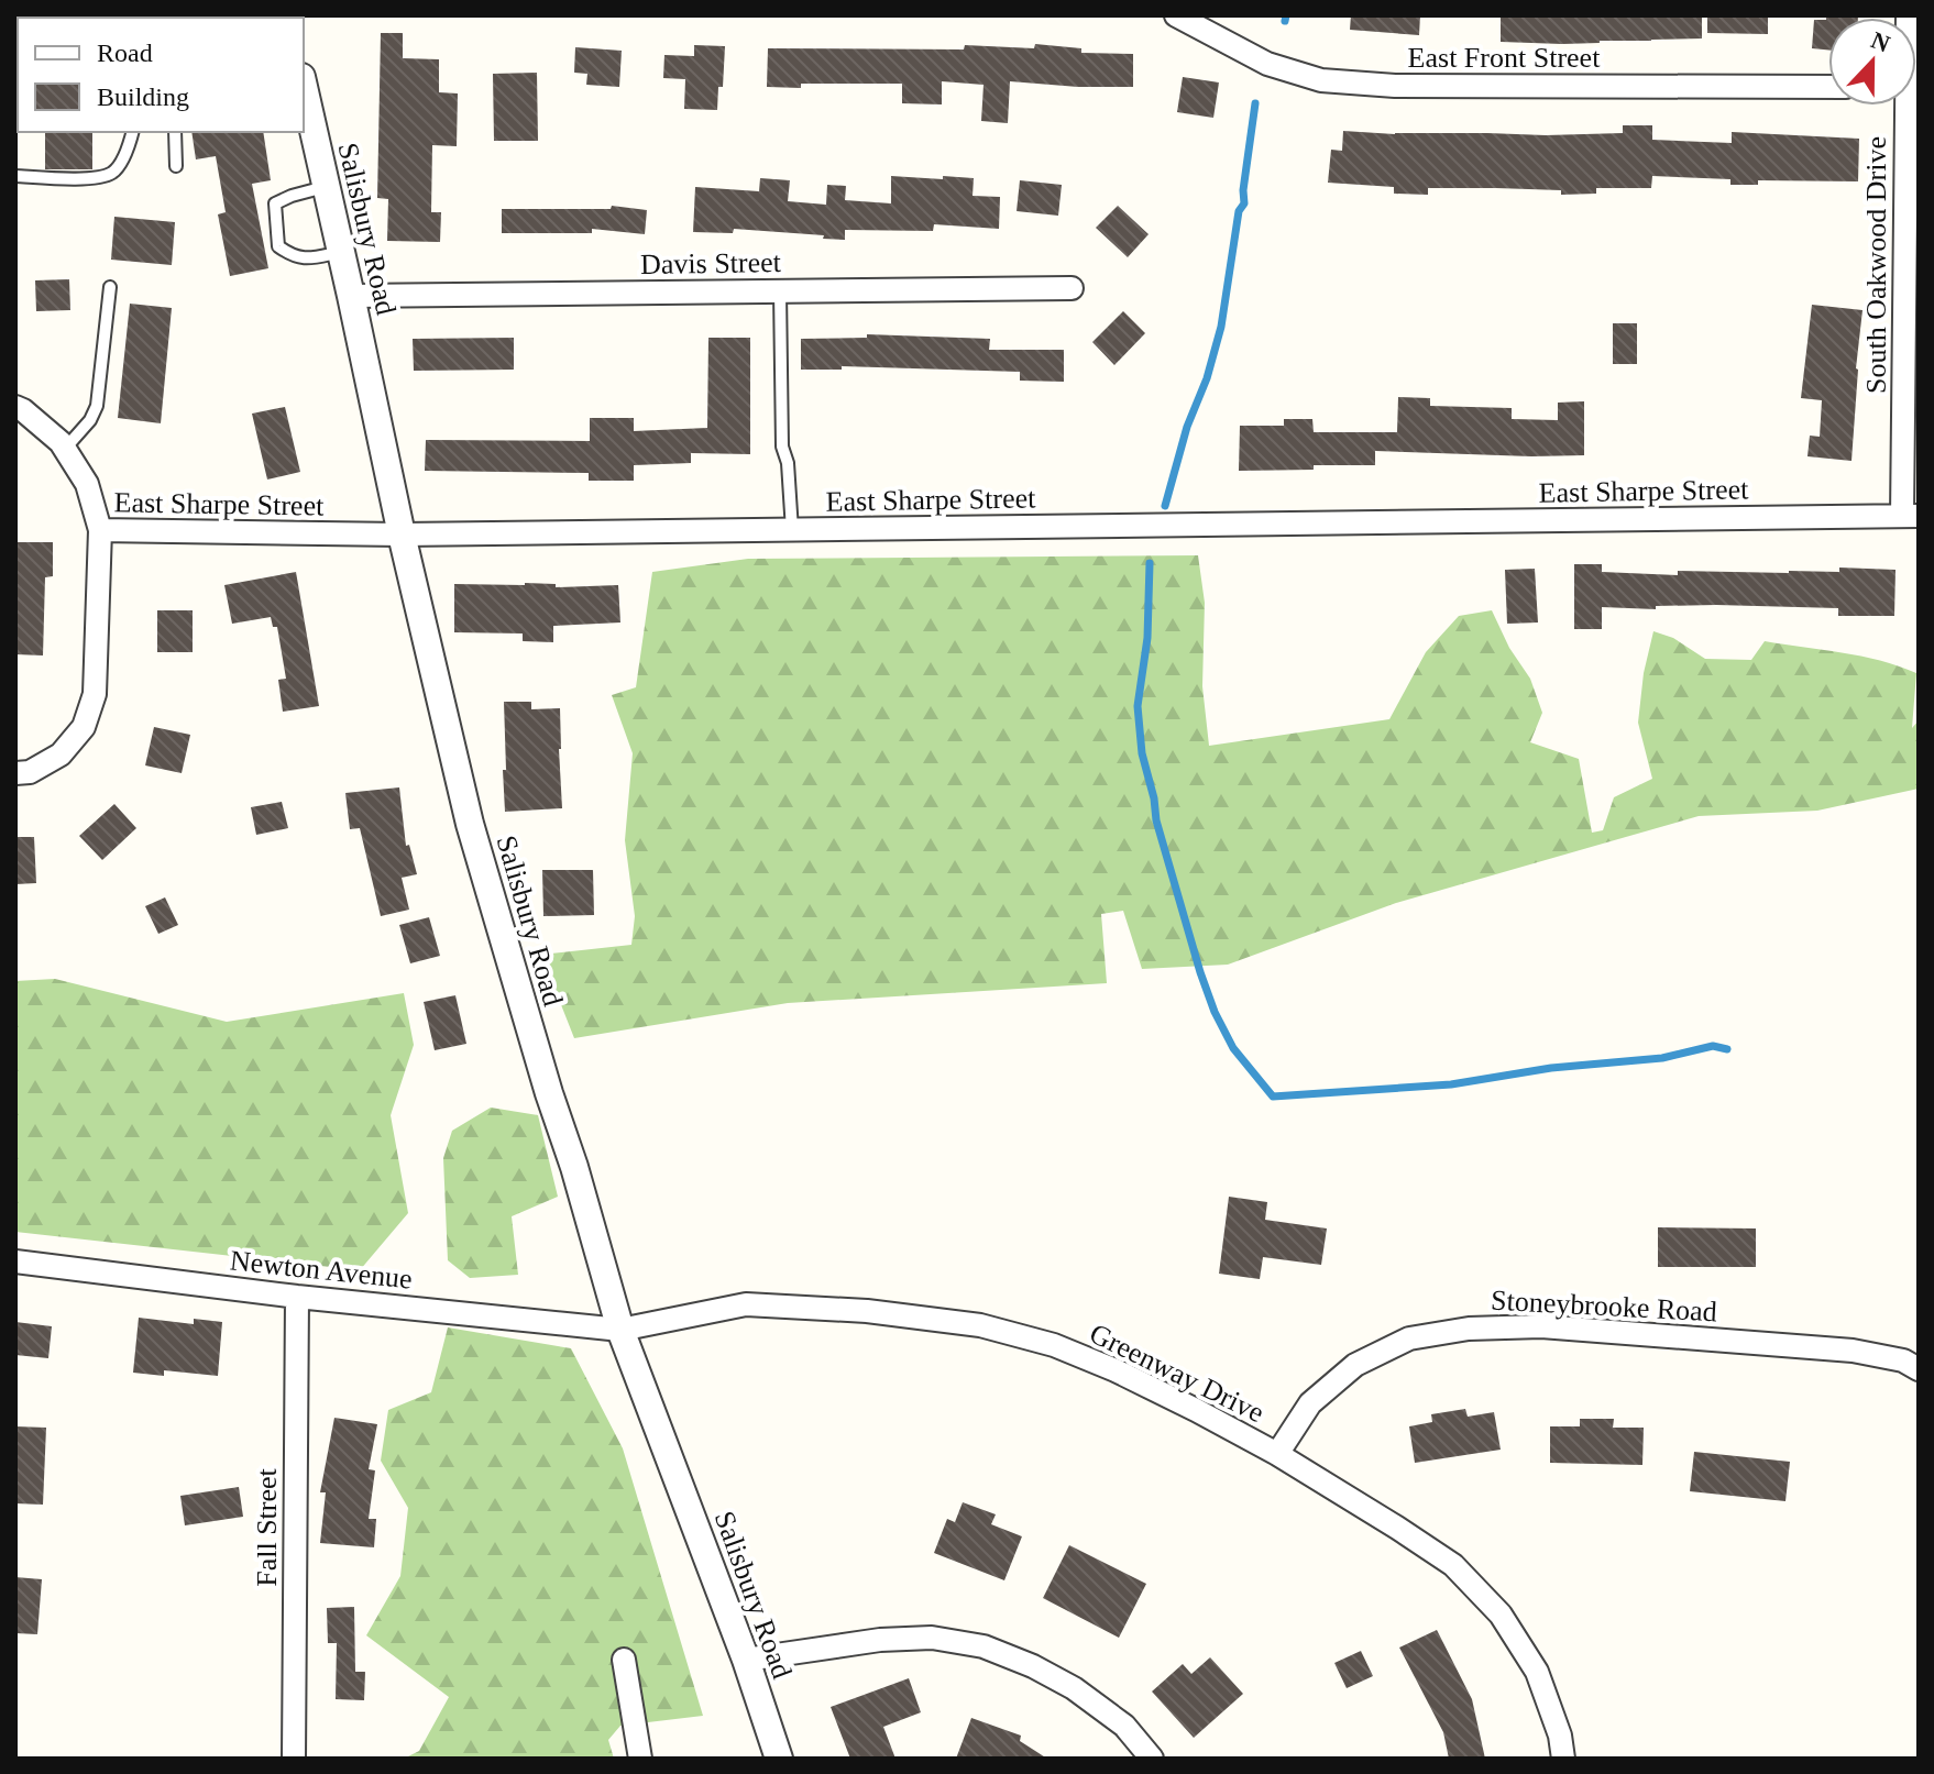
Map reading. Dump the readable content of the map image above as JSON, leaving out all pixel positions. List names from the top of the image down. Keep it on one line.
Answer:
{"streets":{"street":["East Front Street","Salisbury Road","Davis Street","South Oakwood Drive","East Sharpe Street","Newton Avenue","Stoneybrooke Road","Greenway Drive","Fall Street"]},"crossings":[["Salisbury Road","Davis Street"],["Salisbury Road","East Sharpe Street"],["Salisbury Road","Newton Avenue"],["Salisbury Road","Greenway Drive"],["South Oakwood Drive","East Sharpe Street"],["Newton Avenue","Greenway Drive"],["Newton Avenue","Fall Street"],["Stoneybrooke Road","Greenway Drive"]],"legend":["Road","Building"],"north":"top"}
